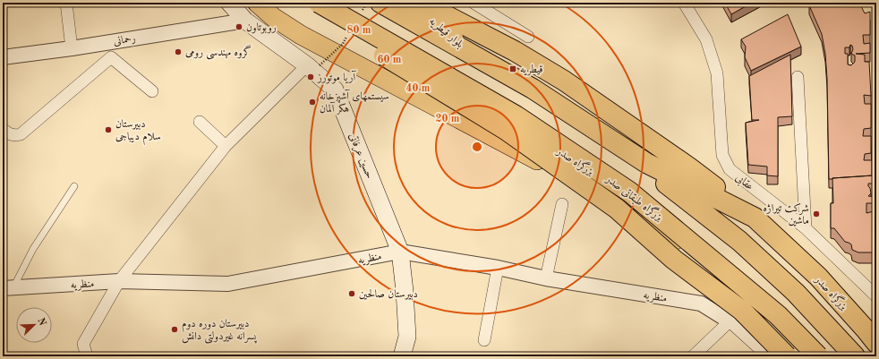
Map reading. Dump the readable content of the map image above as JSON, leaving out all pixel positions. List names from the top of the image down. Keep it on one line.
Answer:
{"streets":{"highway":["بزرگراه صدر","بزرگراه طبقاتی صدر"],"main road":["بلوار قیطریه","حسین عرفاتی"],"street":["رحمانی","عقابی","منظریه"]},"crossings":[["بلوار قیطریه","بزرگراه صدر"],["رحمانی","حسین عرفاتی"],["حسین عرفاتی","منظریه"]],"places":{"other":["روبوتاون","گروه مهندسی رومی","آریا موتورز","سیستمهای آشپزخانه هکر آلمان","دبیرستان سلام دیباجی","شرکت تیراژه ماشین","دبیرستان صالحین","دبیرستان دوره دوم پسرانه غیردولتی دانش"],"transit":["قیطریه"]},"north":"top right","rings":["80 m","60 m","40 m","20 m"]}
